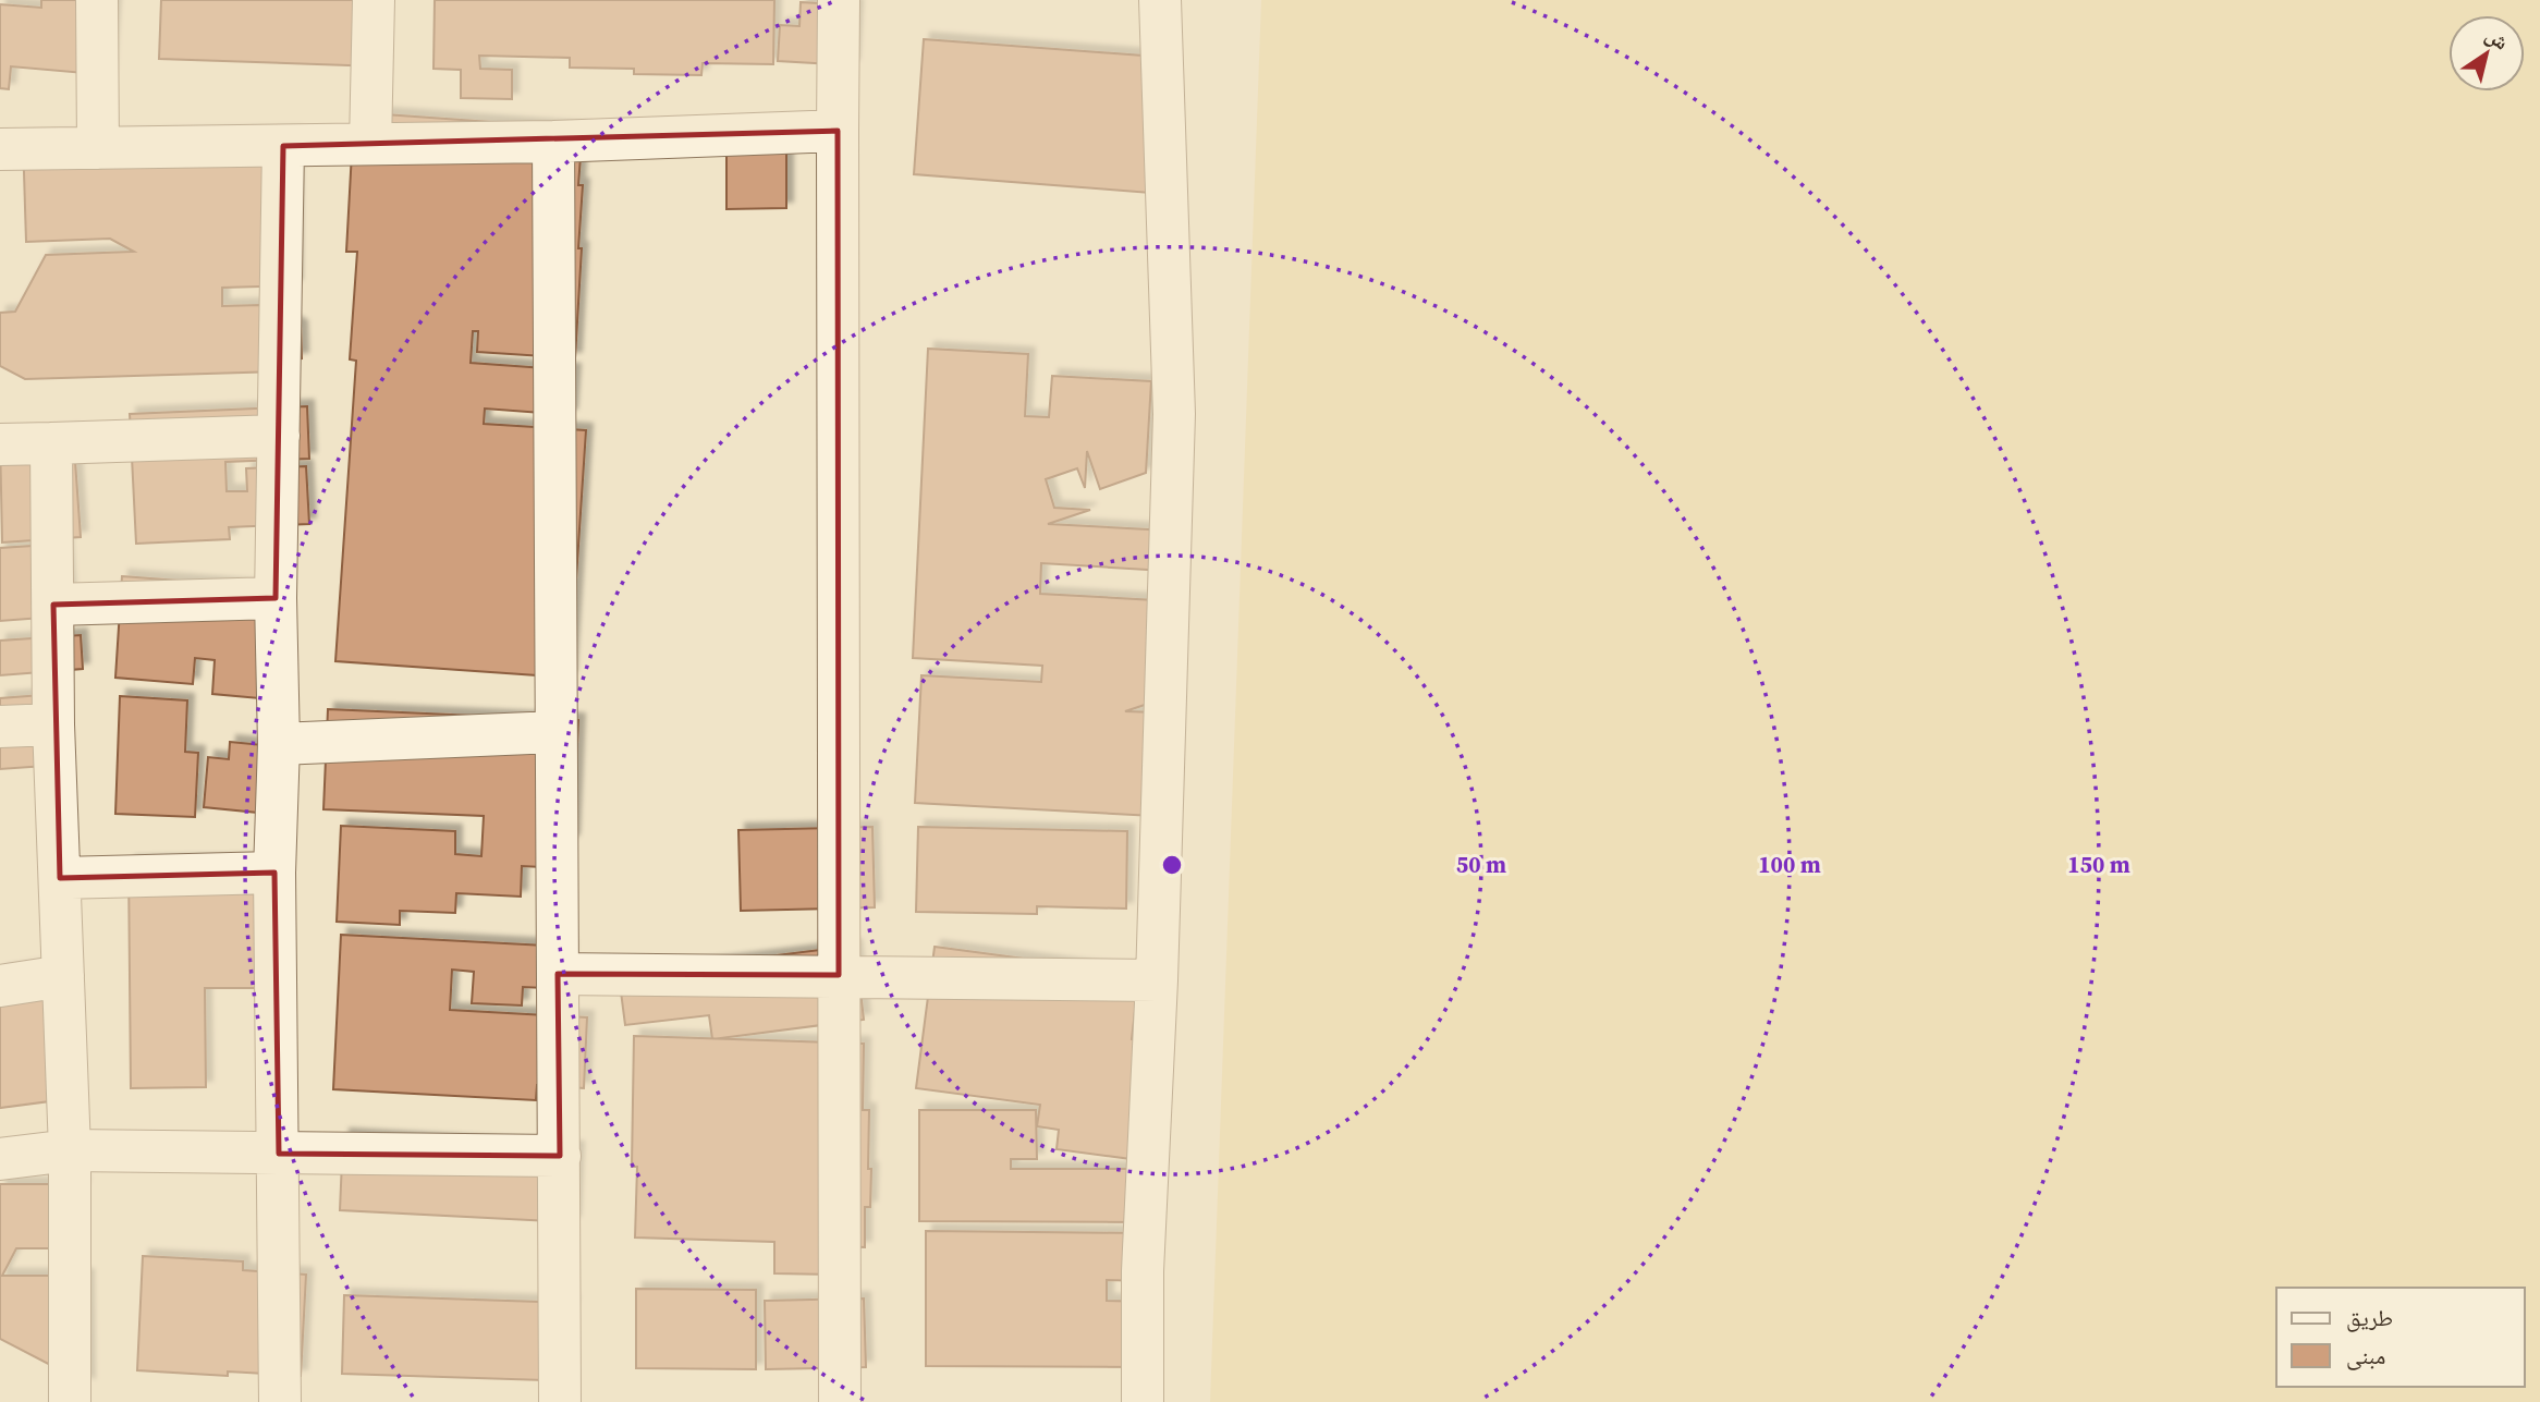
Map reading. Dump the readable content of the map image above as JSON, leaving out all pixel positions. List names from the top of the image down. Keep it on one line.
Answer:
{"legend":["طريق","مبنى"],"north":"top right","rings":["50 m","100 m","150 m"]}
